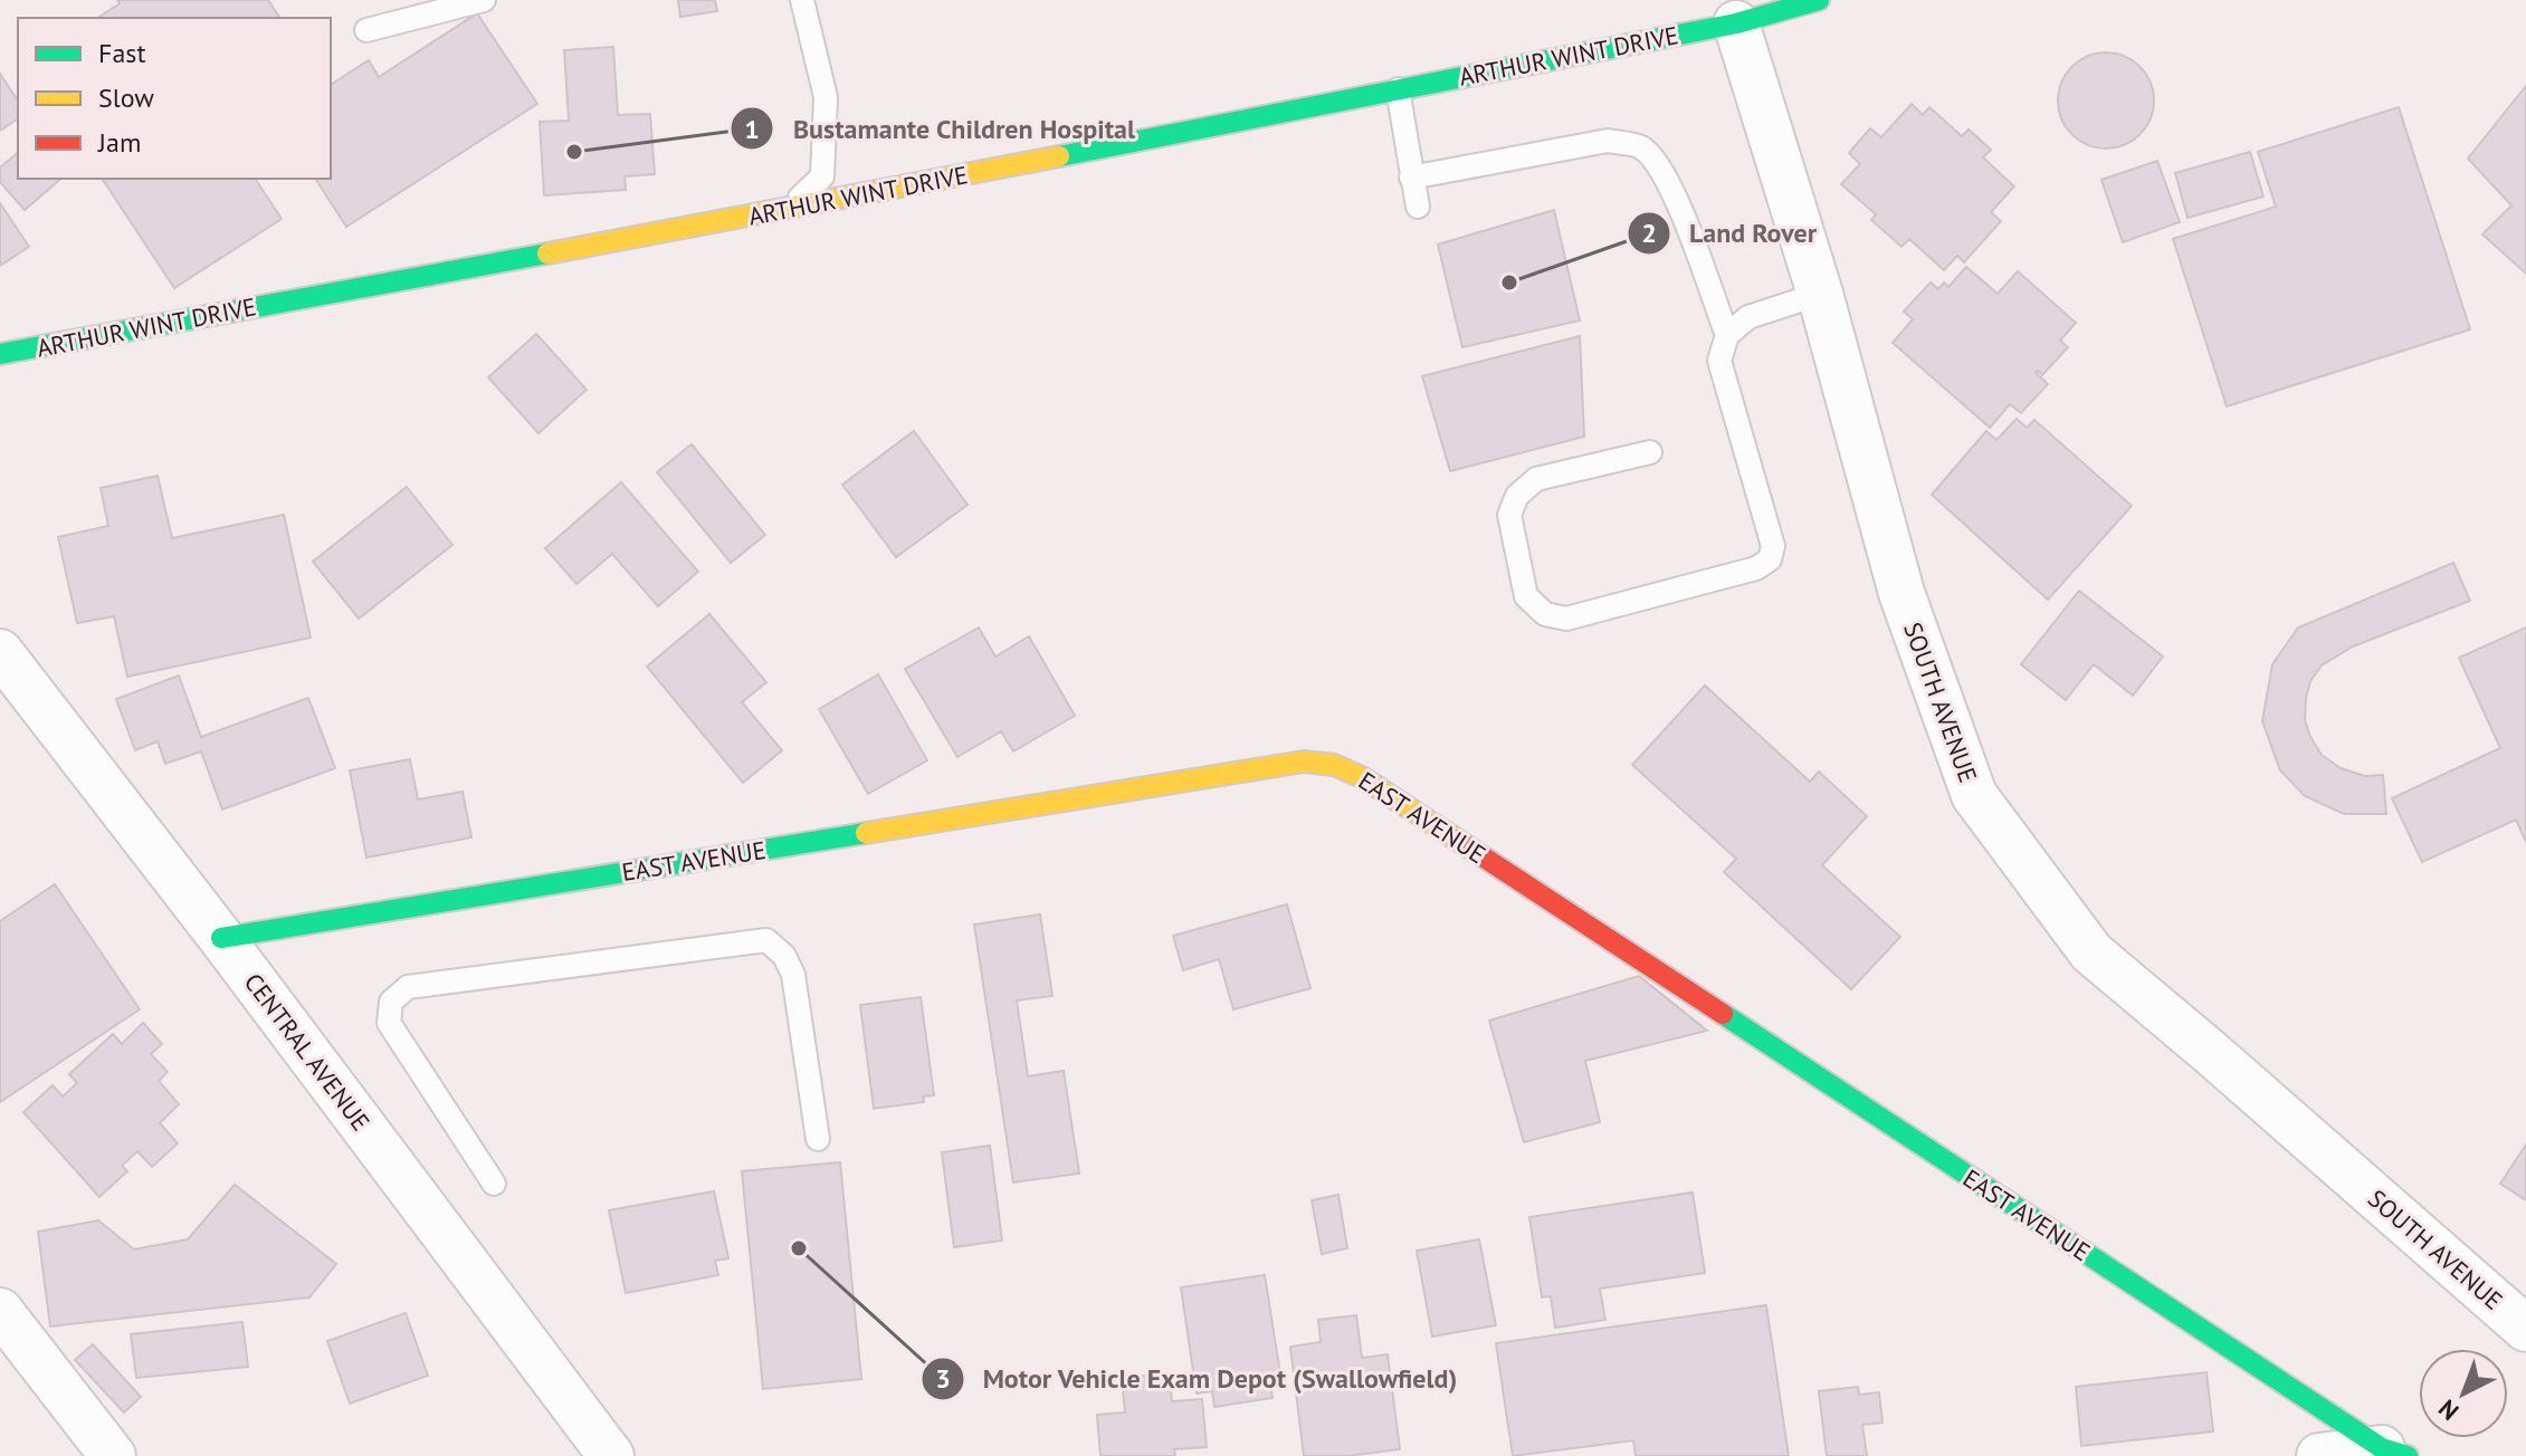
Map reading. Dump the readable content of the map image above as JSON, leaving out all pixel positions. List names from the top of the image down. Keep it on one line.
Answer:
{"streets":{"street":["ARTHUR WINT DRIVE","SOUTH AVENUE","EAST AVENUE","CENTRAL AVENUE"]},"crossings":[["ARTHUR WINT DRIVE","SOUTH AVENUE"],["EAST AVENUE","CENTRAL AVENUE"]],"places":["Bustamante Children Hospital","Land Rover","Motor Vehicle Exam Depot (Swallowfield)"],"legend":["Fast","Slow","Jam"],"north":"bottom left"}
